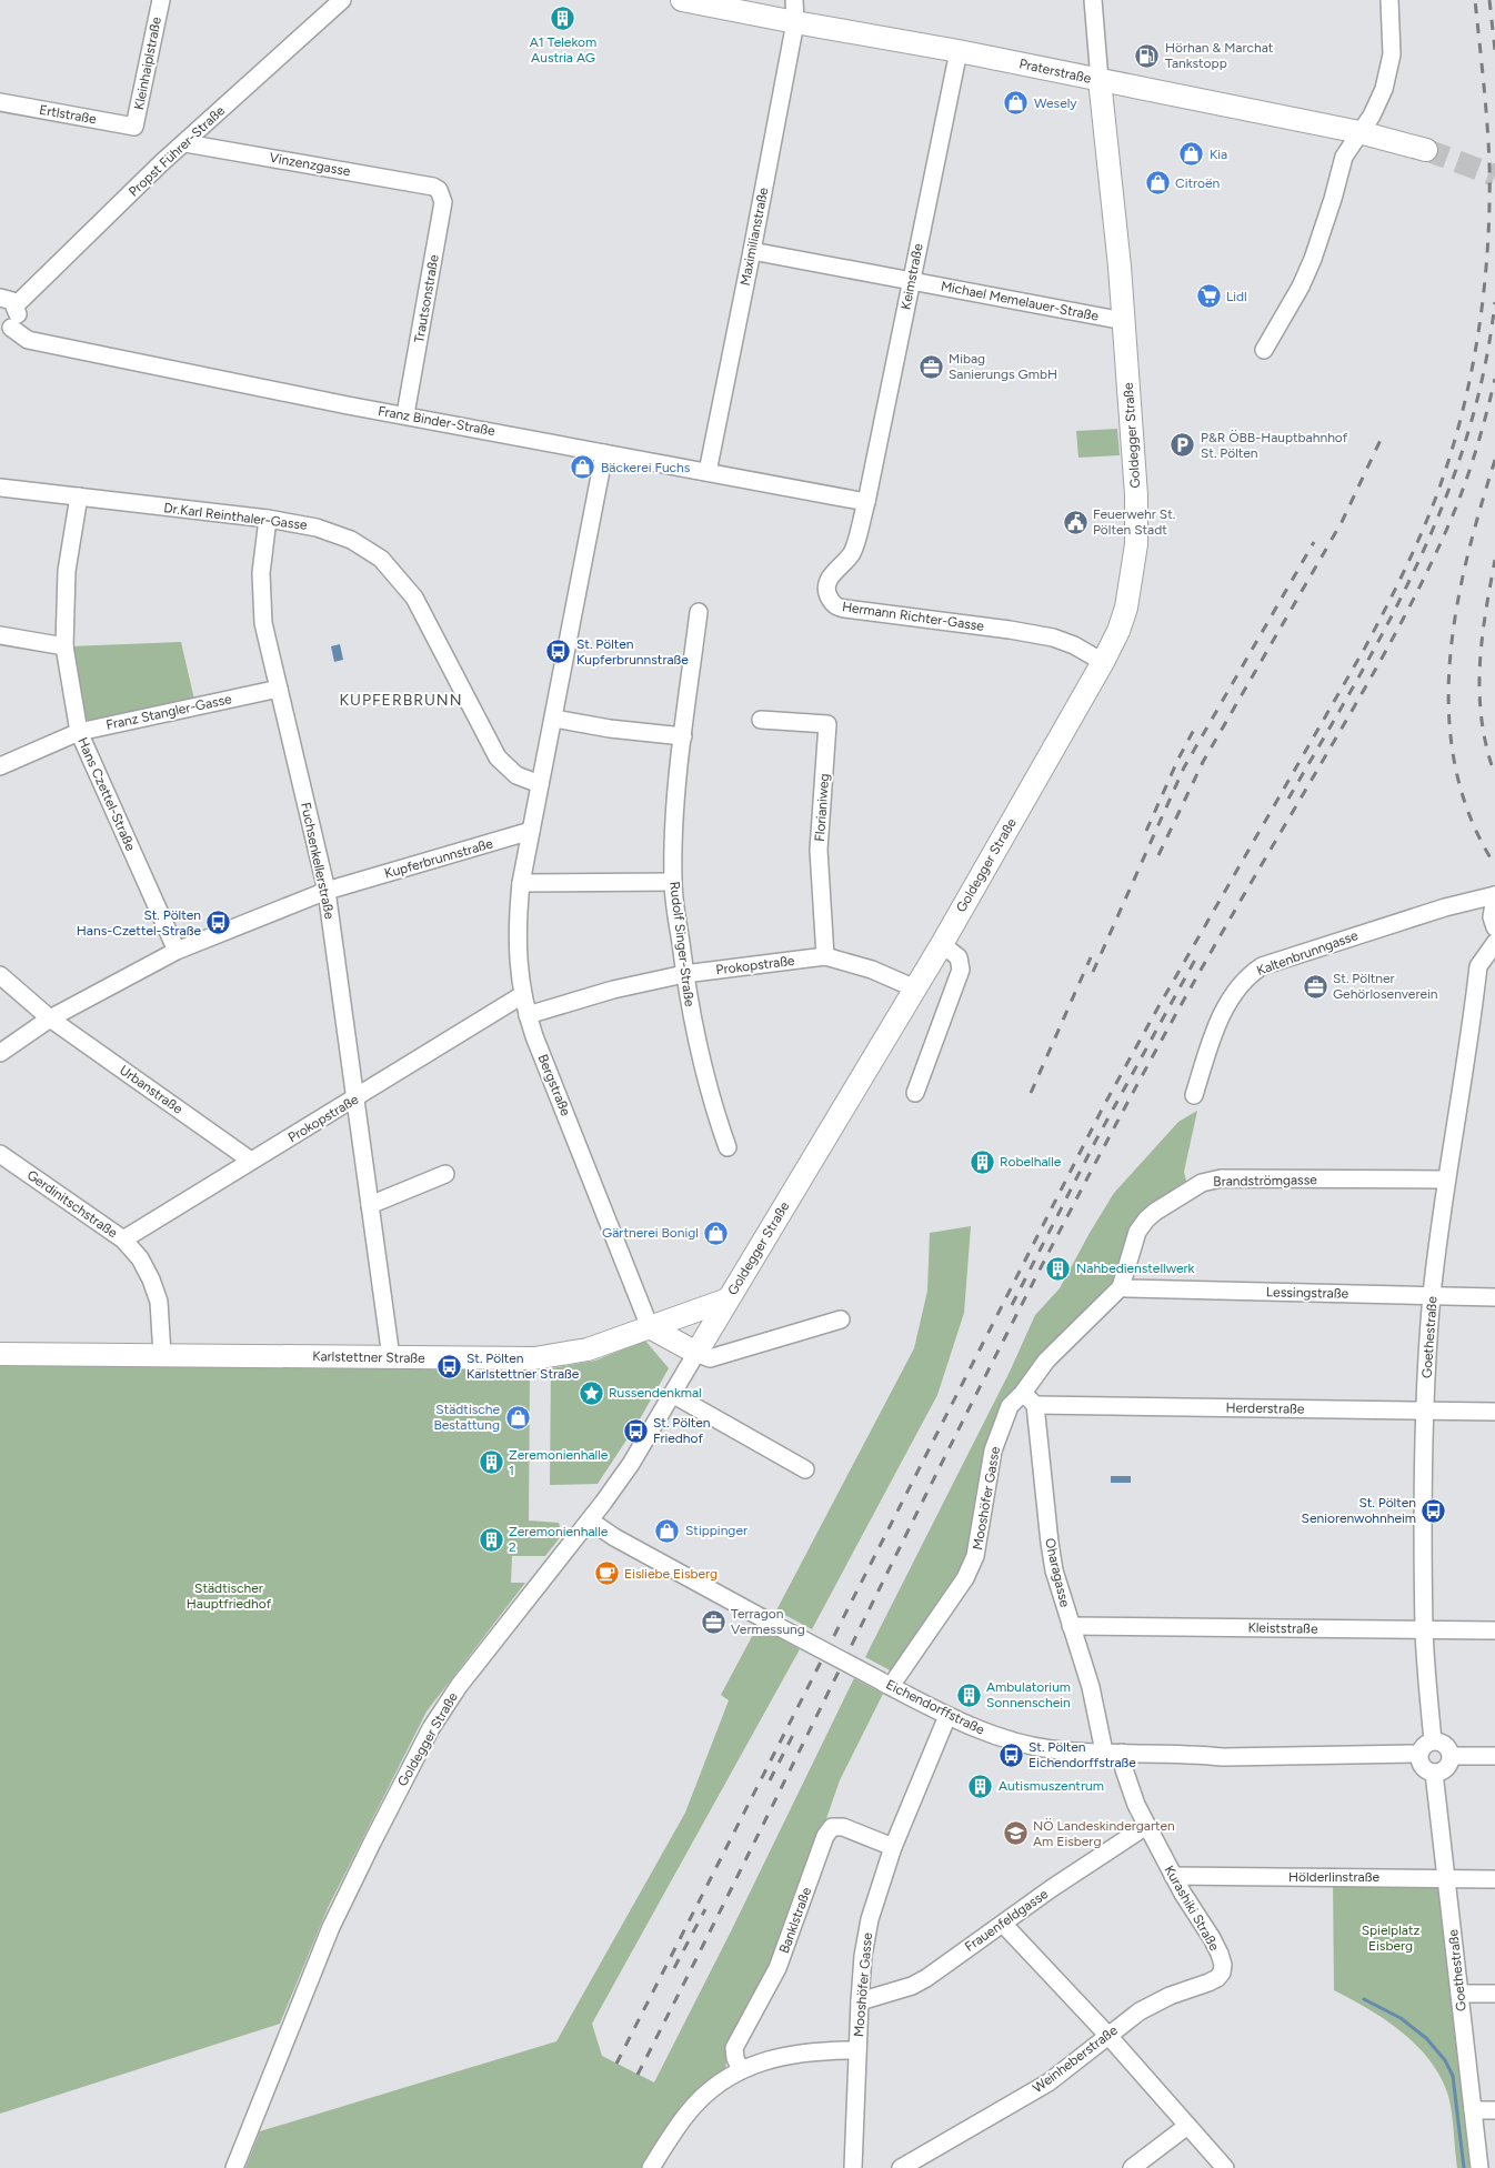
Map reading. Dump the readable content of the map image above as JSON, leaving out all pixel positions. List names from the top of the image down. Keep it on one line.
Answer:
{"streets":{"main road":["Praterstraße","Goldegger Straße","Karlstettner Straße"],"street":["Kleinhaiplstraße","Ertlstraße","Propst Führer-Straße","Vinzenzgasse","Maximilianstraße","Keimstraße","Trautsonstraße","Michael Memelauer-Straße","Franz Binder-Straße","Dr.Karl Reinthaler-Gasse","Hermann Richter-Gasse","Franz Stangler-Gasse","Hans Czettel-Straße","Florianiweg","Kupferbrunnstraße","Fuchsenkellerstraße","Rudolf Singer-Straße","Kaltenbrunngasse","Prokopstraße","Bergstraße","Urbanstraße","Brandströmgasse","Gerdinitschstraße","Lessingstraße","Goethestraße","Herderstraße","Mooshöfer Gasse","Oharagasse","Kleiststraße","Eichendorffstraße","Hölderlinstraße","Kurashiki Straße","Banklstraße","Frauenfeldgasse","Weinheberstraße"]},"crossings":[["Kleinhaiplstraße","Ertlstraße"],["Praterstraße","Maximilianstraße"],["Praterstraße","Keimstraße"],["Praterstraße","Goldegger Straße"],["Propst Führer-Straße","Vinzenzgasse"],["Vinzenzgasse","Trautsonstraße"],["Maximilianstraße","Michael Memelauer-Straße"],["Maximilianstraße","Franz Binder-Straße"],["Keimstraße","Michael Memelauer-Straße"],["Keimstraße","Franz Binder-Straße"],["Keimstraße","Hermann Richter-Gasse"],["Trautsonstraße","Franz Binder-Straße"],["Michael Memelauer-Straße","Goldegger Straße"],["Franz Binder-Straße","Hermann Richter-Gasse"],["Goldegger Straße","Hermann Richter-Gasse"],["Goldegger Straße","Prokopstraße"],["Goldegger Straße","Karlstettner Straße"],["Goldegger Straße","Eichendorffstraße"],["Dr.Karl Reinthaler-Gasse","Hans Czettel-Straße"],["Dr.Karl Reinthaler-Gasse","Fuchsenkellerstraße"],["Franz Stangler-Gasse","Hans Czettel-Straße"],["Franz Stangler-Gasse","Fuchsenkellerstraße"],["Hans Czettel-Straße","Kupferbrunnstraße"],["Florianiweg","Prokopstraße"],["Kupferbrunnstraße","Fuchsenkellerstraße"],["Kupferbrunnstraße","Bergstraße"],["Kupferbrunnstraße","Urbanstraße"],["Fuchsenkellerstraße","Prokopstraße"],["Fuchsenkellerstraße","Karlstettner Straße"],["Rudolf Singer-Straße","Prokopstraße"],["Prokopstraße","Bergstraße"],["Prokopstraße","Urbanstraße"],["Prokopstraße","Gerdinitschstraße"],["Bergstraße","Karlstettner Straße"],["Brandströmgasse","Lessingstraße"],["Brandströmgasse","Goethestraße"],["Brandströmgasse","Herderstraße"],["Brandströmgasse","Mooshöfer Gasse"],["Brandströmgasse","Oharagasse"],["Gerdinitschstraße","Karlstettner Straße"],["Lessingstraße","Goethestraße"],["Goethestraße","Herderstraße"],["Goethestraße","Kleiststraße"],["Goethestraße","Eichendorffstraße"],["Goethestraße","Hölderlinstraße"],["Herderstraße","Mooshöfer Gasse"],["Herderstraße","Oharagasse"],["Mooshöfer Gasse","Oharagasse"],["Mooshöfer Gasse","Eichendorffstraße"],["Mooshöfer Gasse","Banklstraße"],["Mooshöfer Gasse","Frauenfeldgasse"],["Oharagasse","Kleiststraße"],["Oharagasse","Eichendorffstraße"],["Eichendorffstraße","Kurashiki Straße"],["Hölderlinstraße","Kurashiki Straße"],["Kurashiki Straße","Frauenfeldgasse"],["Kurashiki Straße","Weinheberstraße"]],"districts":["KUPFERBRUNN"],"parks":["Städtischer Hauptfriedhof","Spielplatz Eisberg"],"places":{"building":["A1 Telekom Austria AG","Robelhalle","Nahbedienstellwerk","Zeremonienhalle 1","Zeremonienhalle 2","Ambulatorium Sonnenschein","Autismuszentrum"],"fuel station":["Hörhan & Marchat Tankstopp"],"shop":["Wesely","Kia","Citroën","Bäckerei Fuchs","Gärtnerei Bonigl","Städtische Bestattung","Stippinger"],"supermarket":["Lidl"],"office":["Mibag Sanierungs GmbH","St. Pöltner Gehörlosenverein","Terragon Vermessung"],"parking":["P&R ÖBB-Hauptbahnhof St. Pölten"],"public building":["Feuerwehr St. Pölten Stadt"],"bus stop":["St. Pölten Kupferbrunnstraße","St. Pölten Hans-Czettel-Straße","St. Pölten Karlstettner Straße","St. Pölten Friedhof","St. Pölten Seniorenwohnheim","St. Pölten Eichendorffstraße"],"place":["Russendenkmal"],"cafe":["Eisliebe Eisberg"],"school or university":["NÖ Landeskindergarten Am Eisberg"]}}
